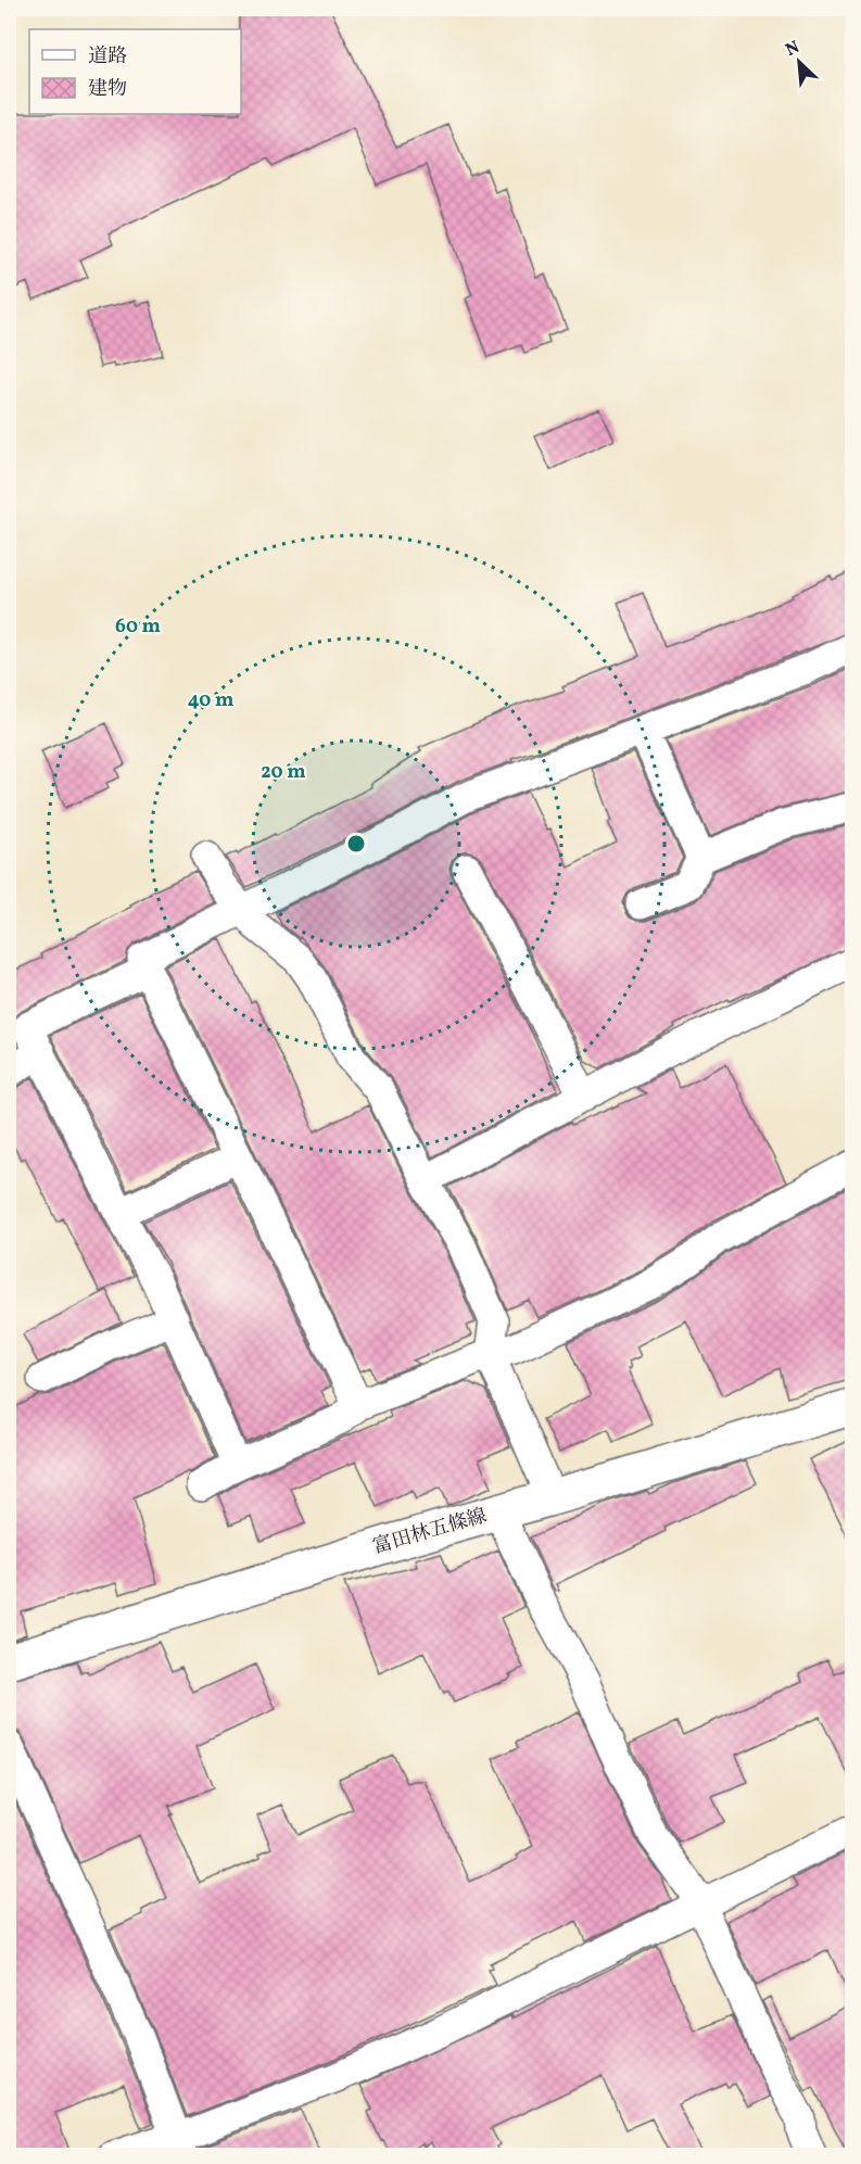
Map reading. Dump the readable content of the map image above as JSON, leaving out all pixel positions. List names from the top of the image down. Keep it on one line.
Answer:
{"streets":{"main road":["富田林五條線"]},"legend":["道路","建物"],"north":"top left","rings":["60 m","40 m","20 m"]}
